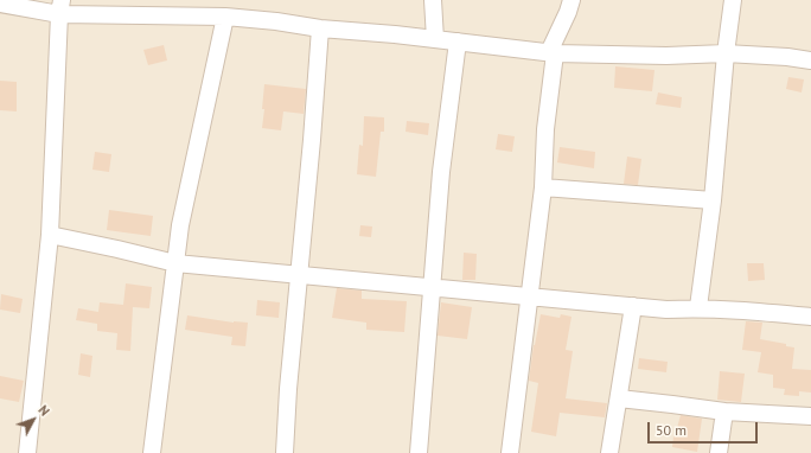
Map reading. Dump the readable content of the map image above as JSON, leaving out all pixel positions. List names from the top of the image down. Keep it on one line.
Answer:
{"scale_bar":"50 m","north":"top right"}
